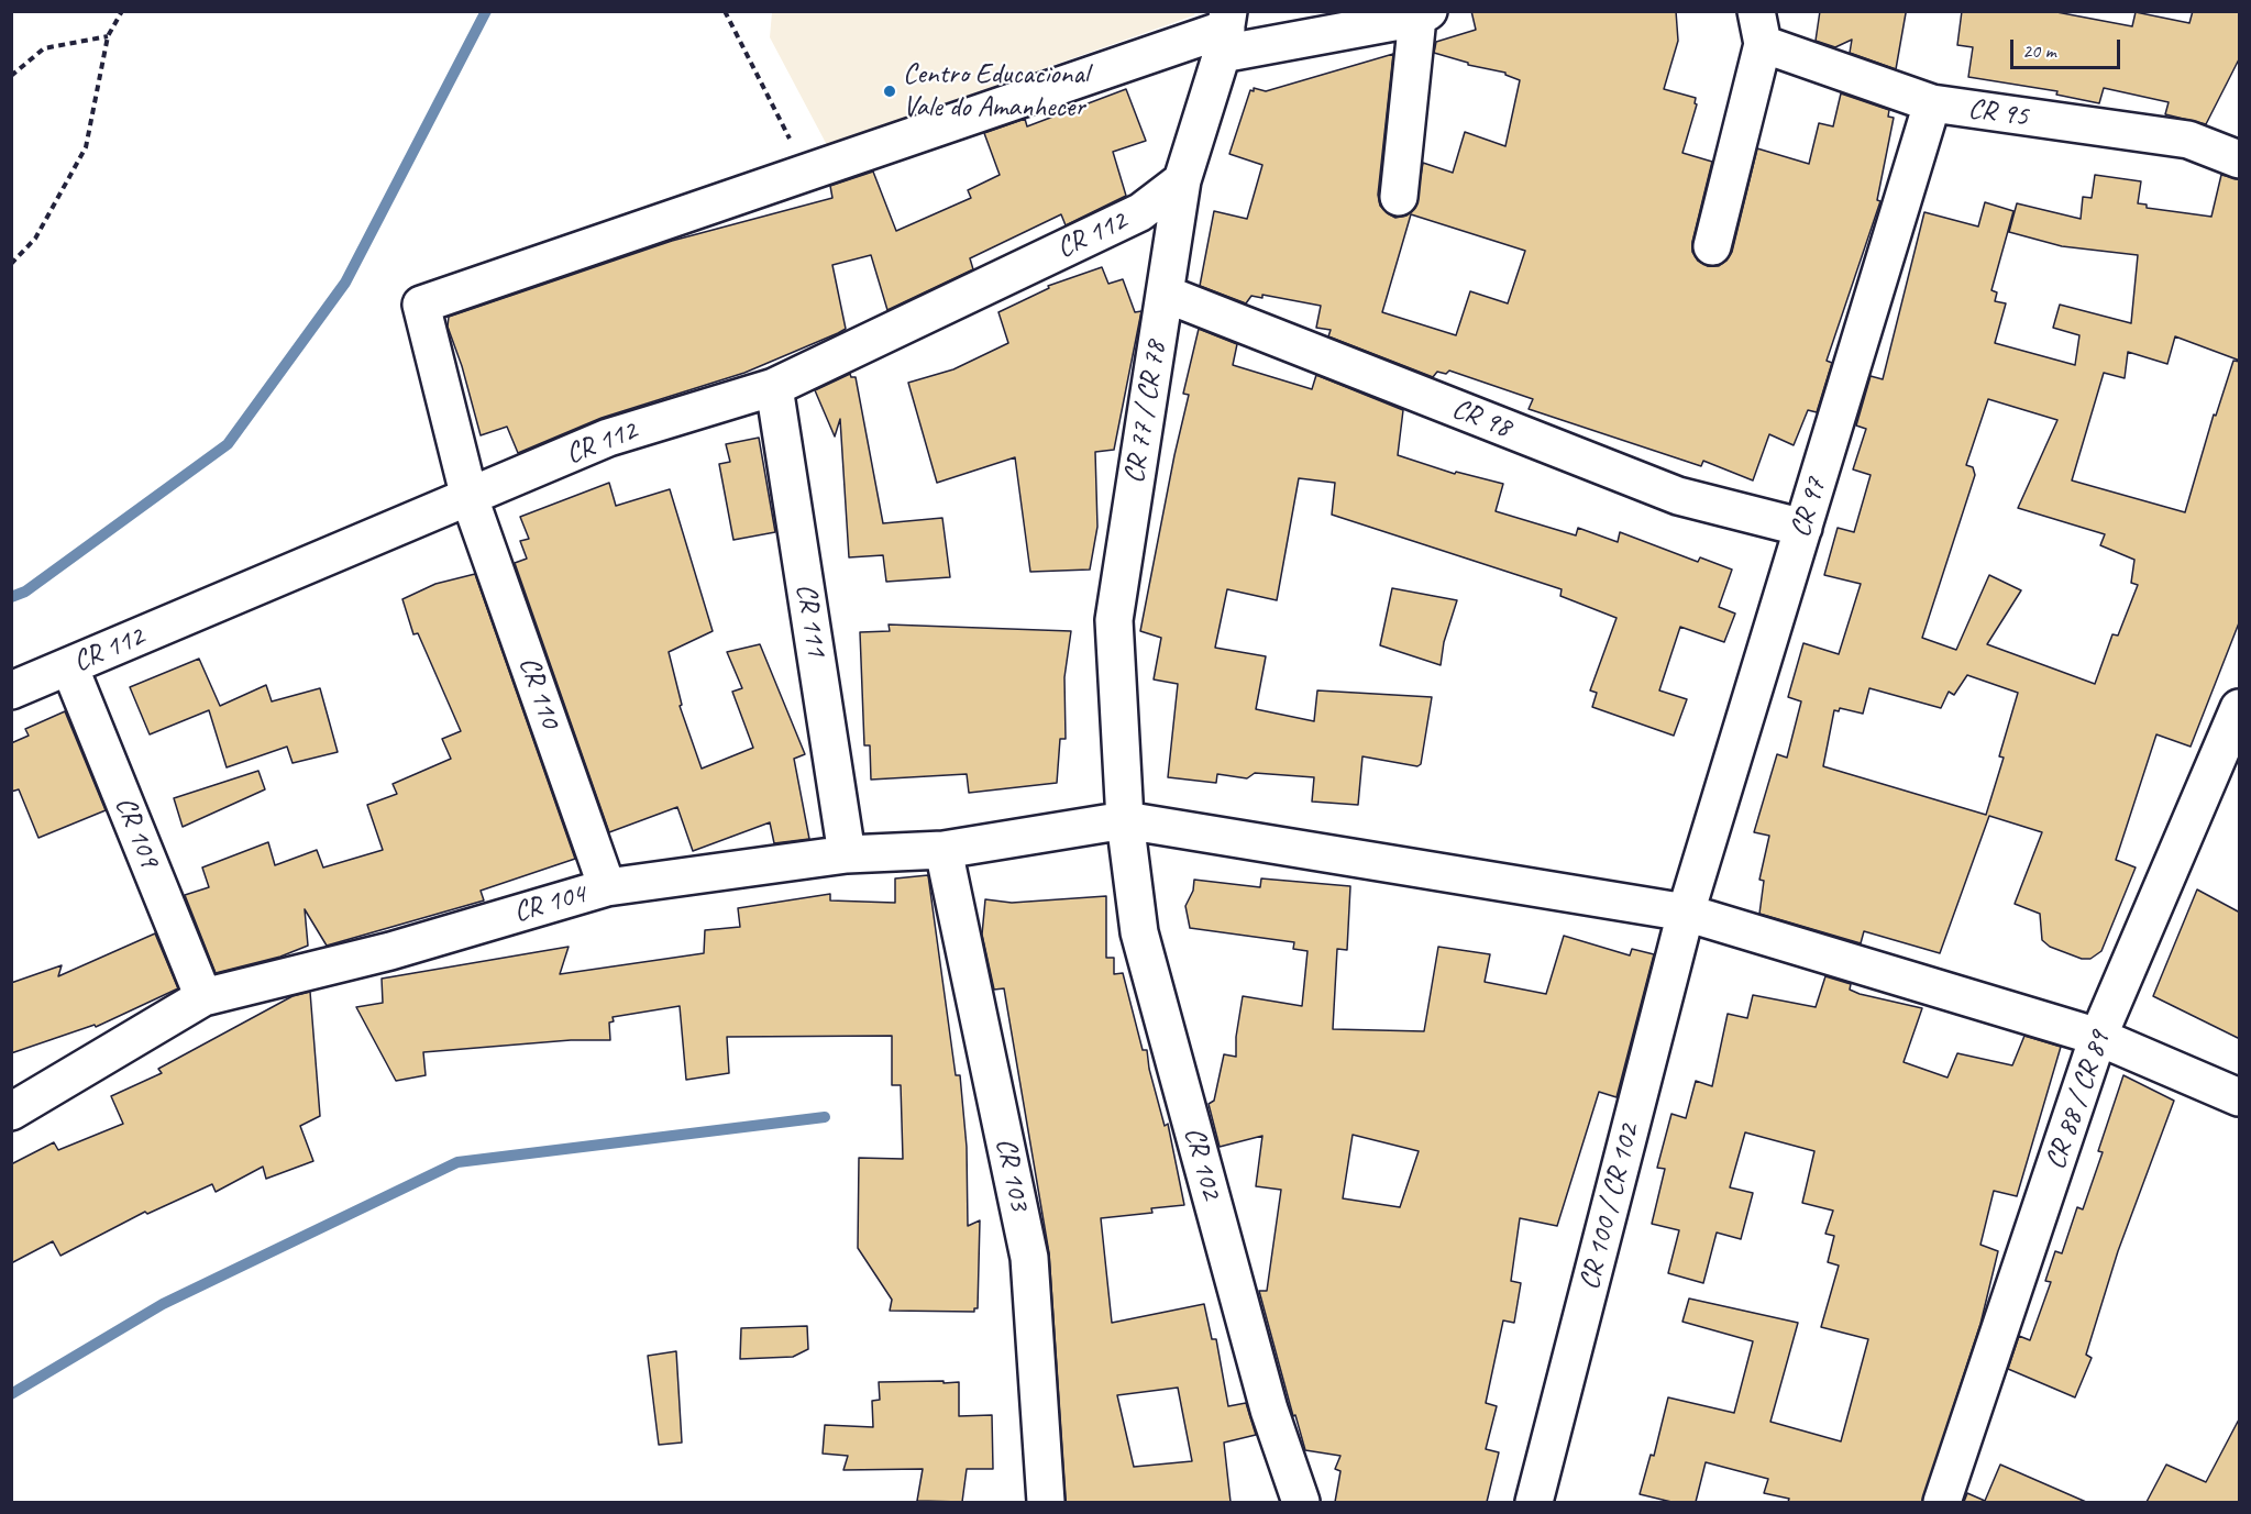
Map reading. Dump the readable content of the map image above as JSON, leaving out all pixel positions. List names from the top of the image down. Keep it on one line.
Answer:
{"streets":{"street":["CR 95","CR 112","CR 77 / CR 78","CR 98","CR 97","CR 111","CR 110","CR 109","CR 104","CR 88 / CR 89","CR 102","CR 103","CR 100 / CR 102"]},"crossings":[["CR 95","CR 97"],["CR 112","CR 77 / CR 78"],["CR 112","CR 111"],["CR 112","CR 110"],["CR 112","CR 109"],["CR 77 / CR 78","CR 98"],["CR 77 / CR 78","CR 104"],["CR 77 / CR 78","CR 102"],["CR 98","CR 97"],["CR 97","CR 104"],["CR 97","CR 100 / CR 102"],["CR 111","CR 104"],["CR 110","CR 104"],["CR 109","CR 104"],["CR 104","CR 88 / CR 89"],["CR 104","CR 102"],["CR 104","CR 103"],["CR 104","CR 100 / CR 102"]],"places":["Centro Educacional Vale do Amanhecer"],"scale_bar":"20 m"}
